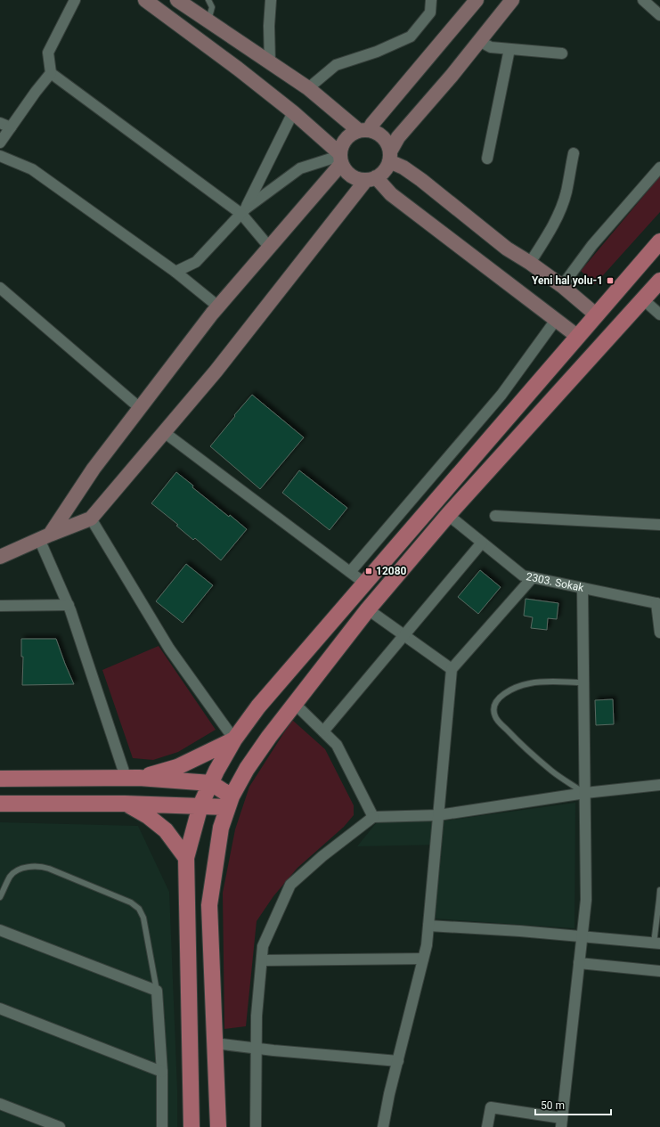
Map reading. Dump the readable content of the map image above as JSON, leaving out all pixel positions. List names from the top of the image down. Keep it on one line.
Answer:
{"streets":{"street":["2303. Sokak"]},"places":{"transit":["Yeni hal yolu-1","12080"]},"scale_bar":"50 m"}
